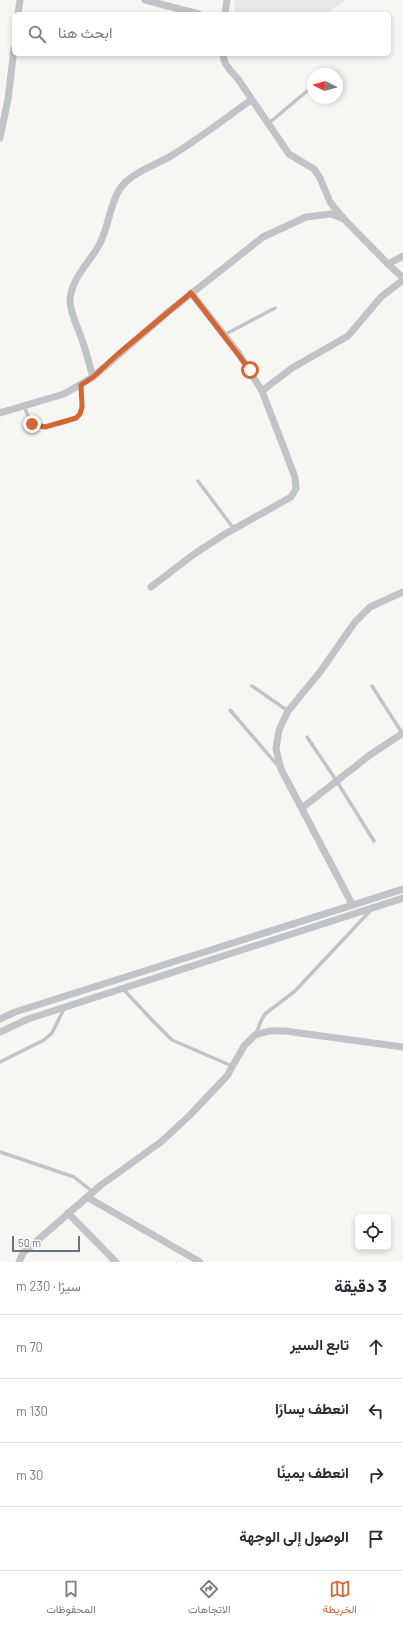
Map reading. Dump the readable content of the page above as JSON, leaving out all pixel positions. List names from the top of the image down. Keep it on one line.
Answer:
{"scale_bar":"50 m","north":"left","page":{"search":"ابحث هنا","scale":"50 m","heading":["3 دقيقة","سيرًا · 230 m"],"list":[["تابع السير","70 m"],["انعطف يسارًا","130 m"],["انعطف يمينًا","30 m"],"الوصول إلى الوجهة"],"nav":["الخريطة","الاتجاهات","المحفوظات"]}}
